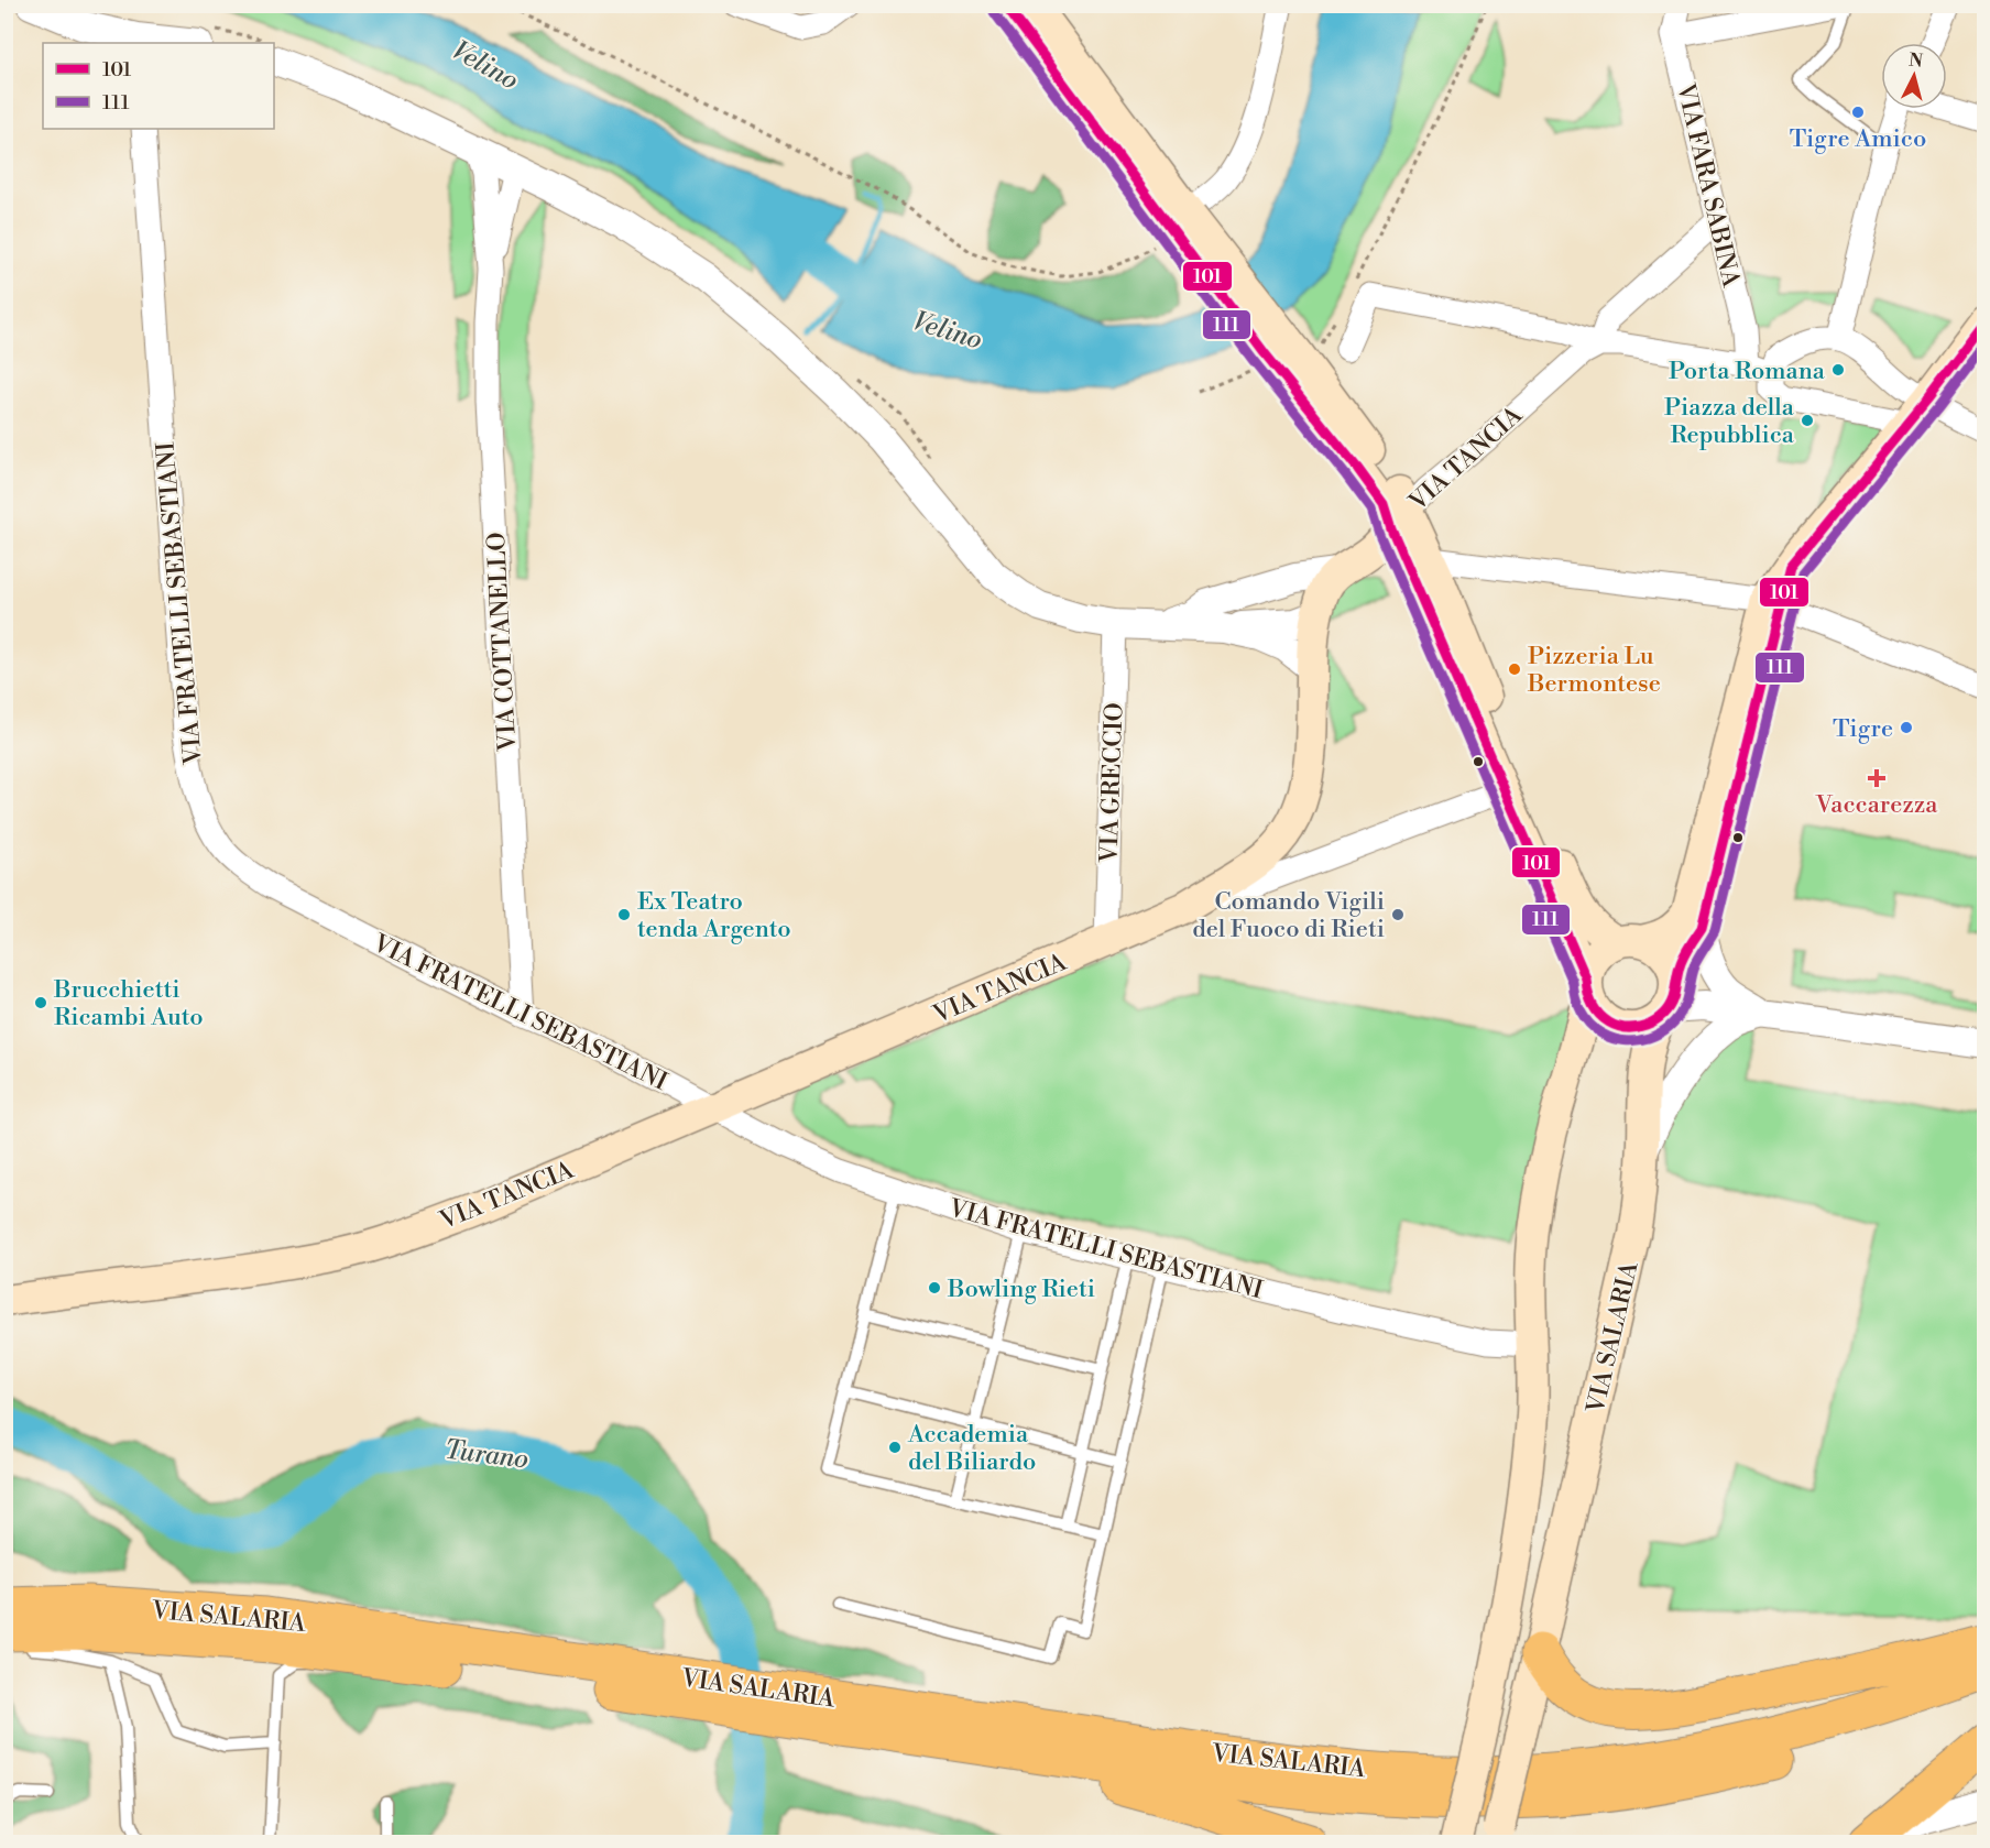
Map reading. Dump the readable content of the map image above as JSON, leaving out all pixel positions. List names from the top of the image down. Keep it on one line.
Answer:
{"streets":{"highway":["VIA SALARIA"],"main road":["VIA TANCIA"],"street":["VIA FARA SABINA","VIA FRATELLI SEBASTIANI","VIA COTTANELLO","VIA GRECCIO"]},"crossings":[["VIA TANCIA","VIA FRATELLI SEBASTIANI"],["VIA TANCIA","VIA GRECCIO"],["VIA FRATELLI SEBASTIANI","VIA COTTANELLO"]],"water":["Velino","Turano"],"places":{"other":["Tigre Amico","Porta Romana","Piazza della Repubblica","Pizzeria Lu Bermontese","Tigre","Ex Teatro tenda Argento","Comando Vigili del Fuoco di Rieti","Brucchietti Ricambi Auto","Bowling Rieti","Accademia del Biliardo"],"health":["Vaccarezza"]},"lines":["transit line 101","transit line 111"],"legend":["101","111"],"north":"top"}
